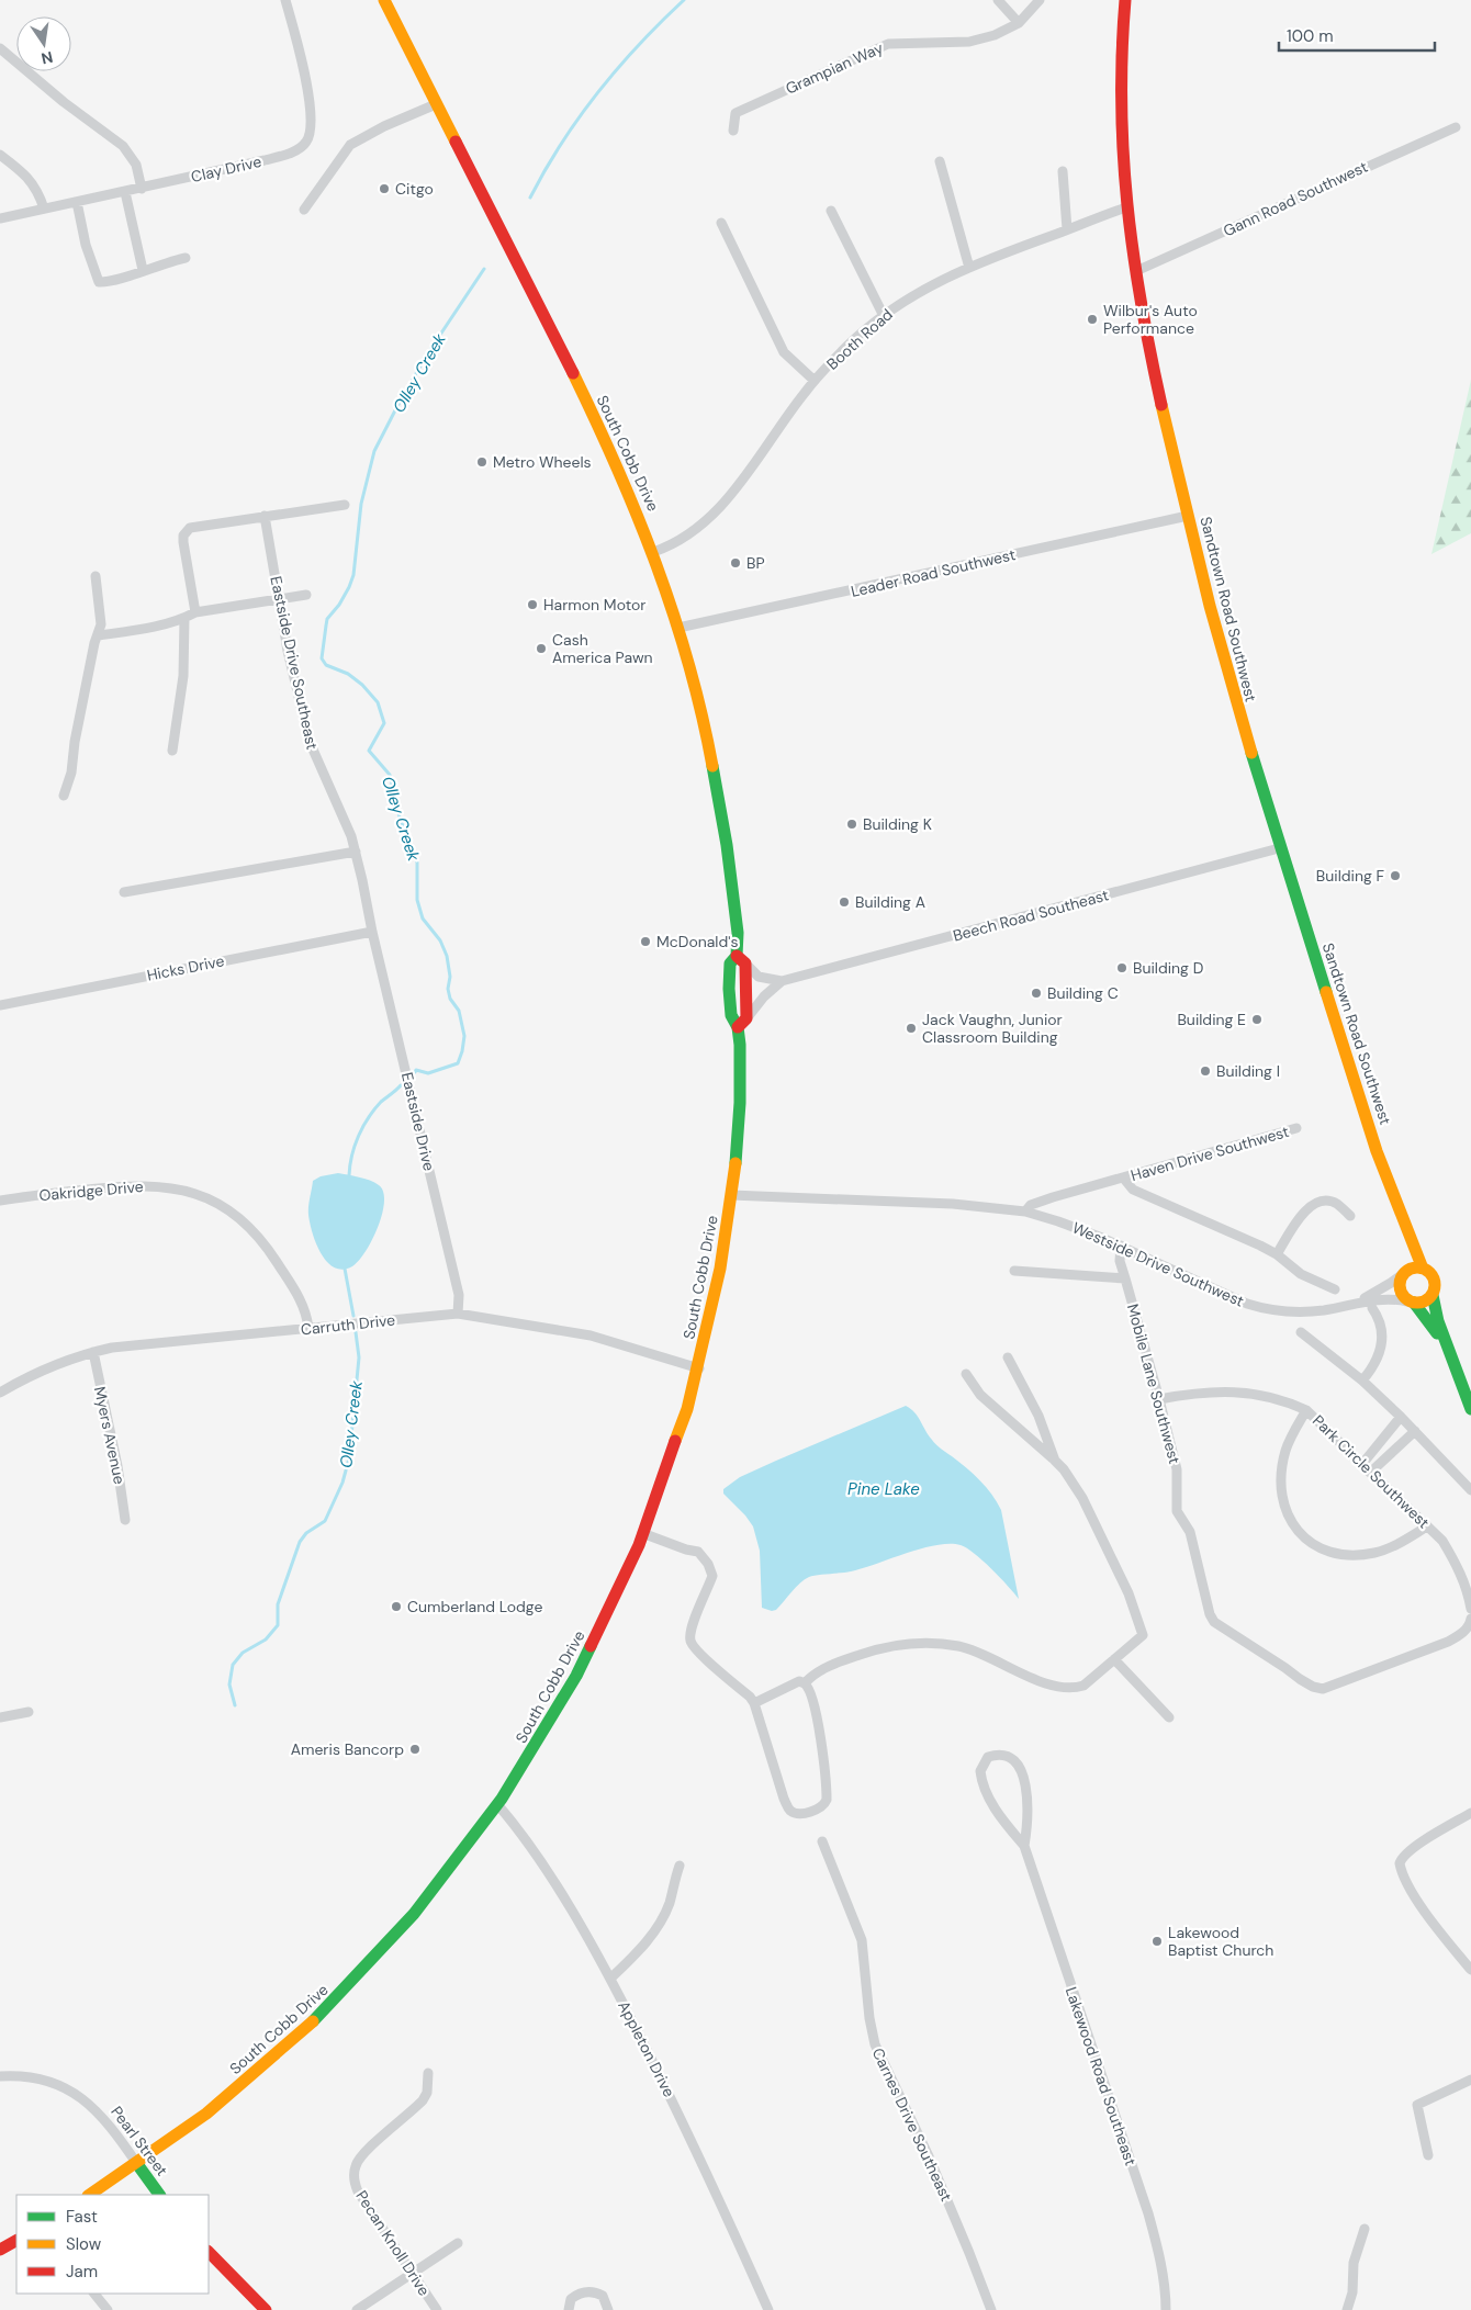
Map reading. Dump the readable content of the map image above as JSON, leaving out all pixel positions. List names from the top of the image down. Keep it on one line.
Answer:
{"streets":{"main road":["South Cobb Drive","Sandtown Road Southwest","Pearl Street"],"street":["Grampian Way","Clay Drive","Gann Road Southwest","Booth Road","Leader Road Southwest","Eastside Drive Southeast","Beech Road Southeast","Hicks Drive","Eastside Drive","Haven Drive Southwest","Oakridge Drive","Westside Drive Southwest","Carruth Drive","Mobile Lane Southwest","Myers Avenue","Park Circle Southwest","Appleton Drive","Lakewood Road Southeast","Carnes Drive Southeast","Pecan Knoll Drive"]},"crossings":[["Gann Road Southwest","Sandtown Road Southwest"],["Booth Road","South Cobb Drive"],["Booth Road","Sandtown Road Southwest"],["South Cobb Drive","Leader Road Southwest"],["South Cobb Drive","Beech Road Southeast"],["South Cobb Drive","Westside Drive Southwest"],["South Cobb Drive","Carruth Drive"],["South Cobb Drive","Appleton Drive"],["South Cobb Drive","Pearl Street"],["Leader Road Southwest","Sandtown Road Southwest"],["Sandtown Road Southwest","Beech Road Southeast"],["Sandtown Road Southwest","Westside Drive Southwest"],["Eastside Drive Southeast","Hicks Drive"],["Eastside Drive Southeast","Eastside Drive"],["Hicks Drive","Eastside Drive"],["Eastside Drive","Carruth Drive"],["Haven Drive Southwest","Westside Drive Southwest"],["Oakridge Drive","Carruth Drive"],["Westside Drive Southwest","Mobile Lane Southwest"],["Carruth Drive","Myers Avenue"],["Mobile Lane Southwest","Park Circle Southwest"]],"water":["Olley Creek","Pine Lake"],"places":["Citgo","Wilbur's Auto Performance","Metro Wheels","BP","Harmon Motor","Cash America Pawn","Building K","Building F","Building A","McDonald's","Building D","Building C","Building E","Jack Vaughn, Junior Classroom Building","Building I","Cumberland Lodge","Ameris Bancorp","Lakewood Baptist Church"],"legend":["Fast","Slow","Jam"],"scale_bar":"100 m","north":"bottom"}
